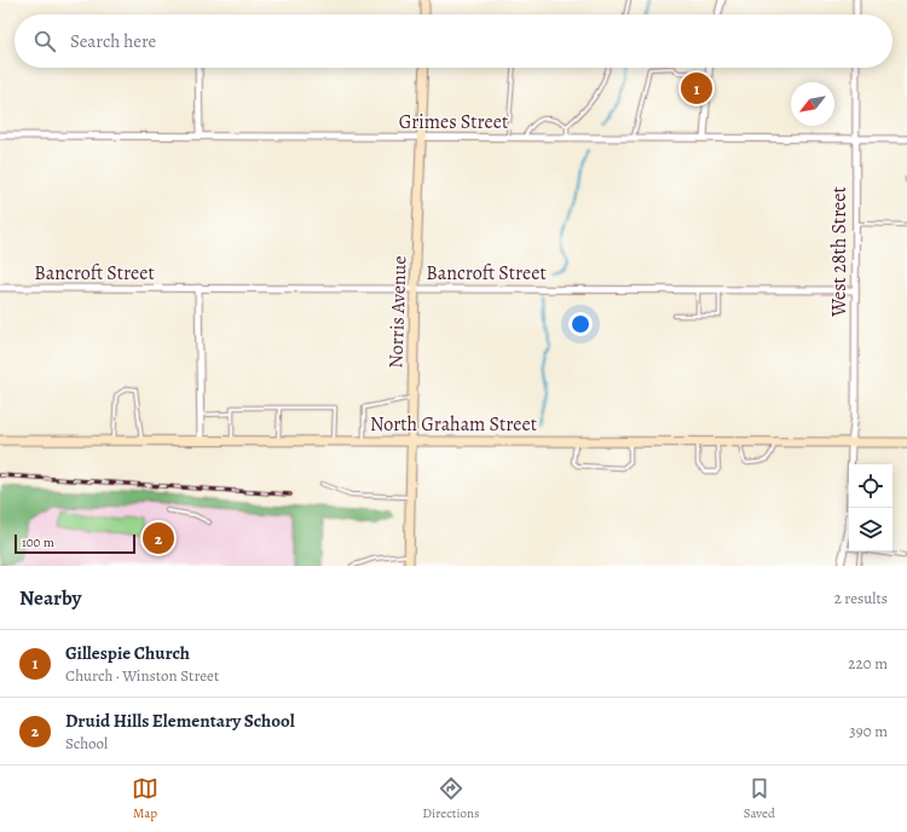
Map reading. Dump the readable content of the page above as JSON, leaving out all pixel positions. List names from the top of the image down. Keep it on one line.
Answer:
{"streets":{"main road":["Norris Avenue","North Graham Street"],"street":["Grimes Street","West 28th Street","Bancroft Street"]},"crossings":[["Grimes Street","West 28th Street"],["Grimes Street","Norris Avenue"],["West 28th Street","Bancroft Street"],["West 28th Street","North Graham Street"],["Bancroft Street","Norris Avenue"],["Norris Avenue","North Graham Street"]],"scale_bar":"100 m","north":"bottom left","page":{"search":"Search here","pins":["1","2"],"scale":"100 m","heading":["Nearby","2 results"],"list":[{"mark":"1","name":"Gillespie Church","note":"Church · Winston Street","value":"220 m"},{"mark":"2","name":"Druid Hills Elementary School","note":"School","value":"390 m"}],"nav":["Map","Directions","Saved"]}}
